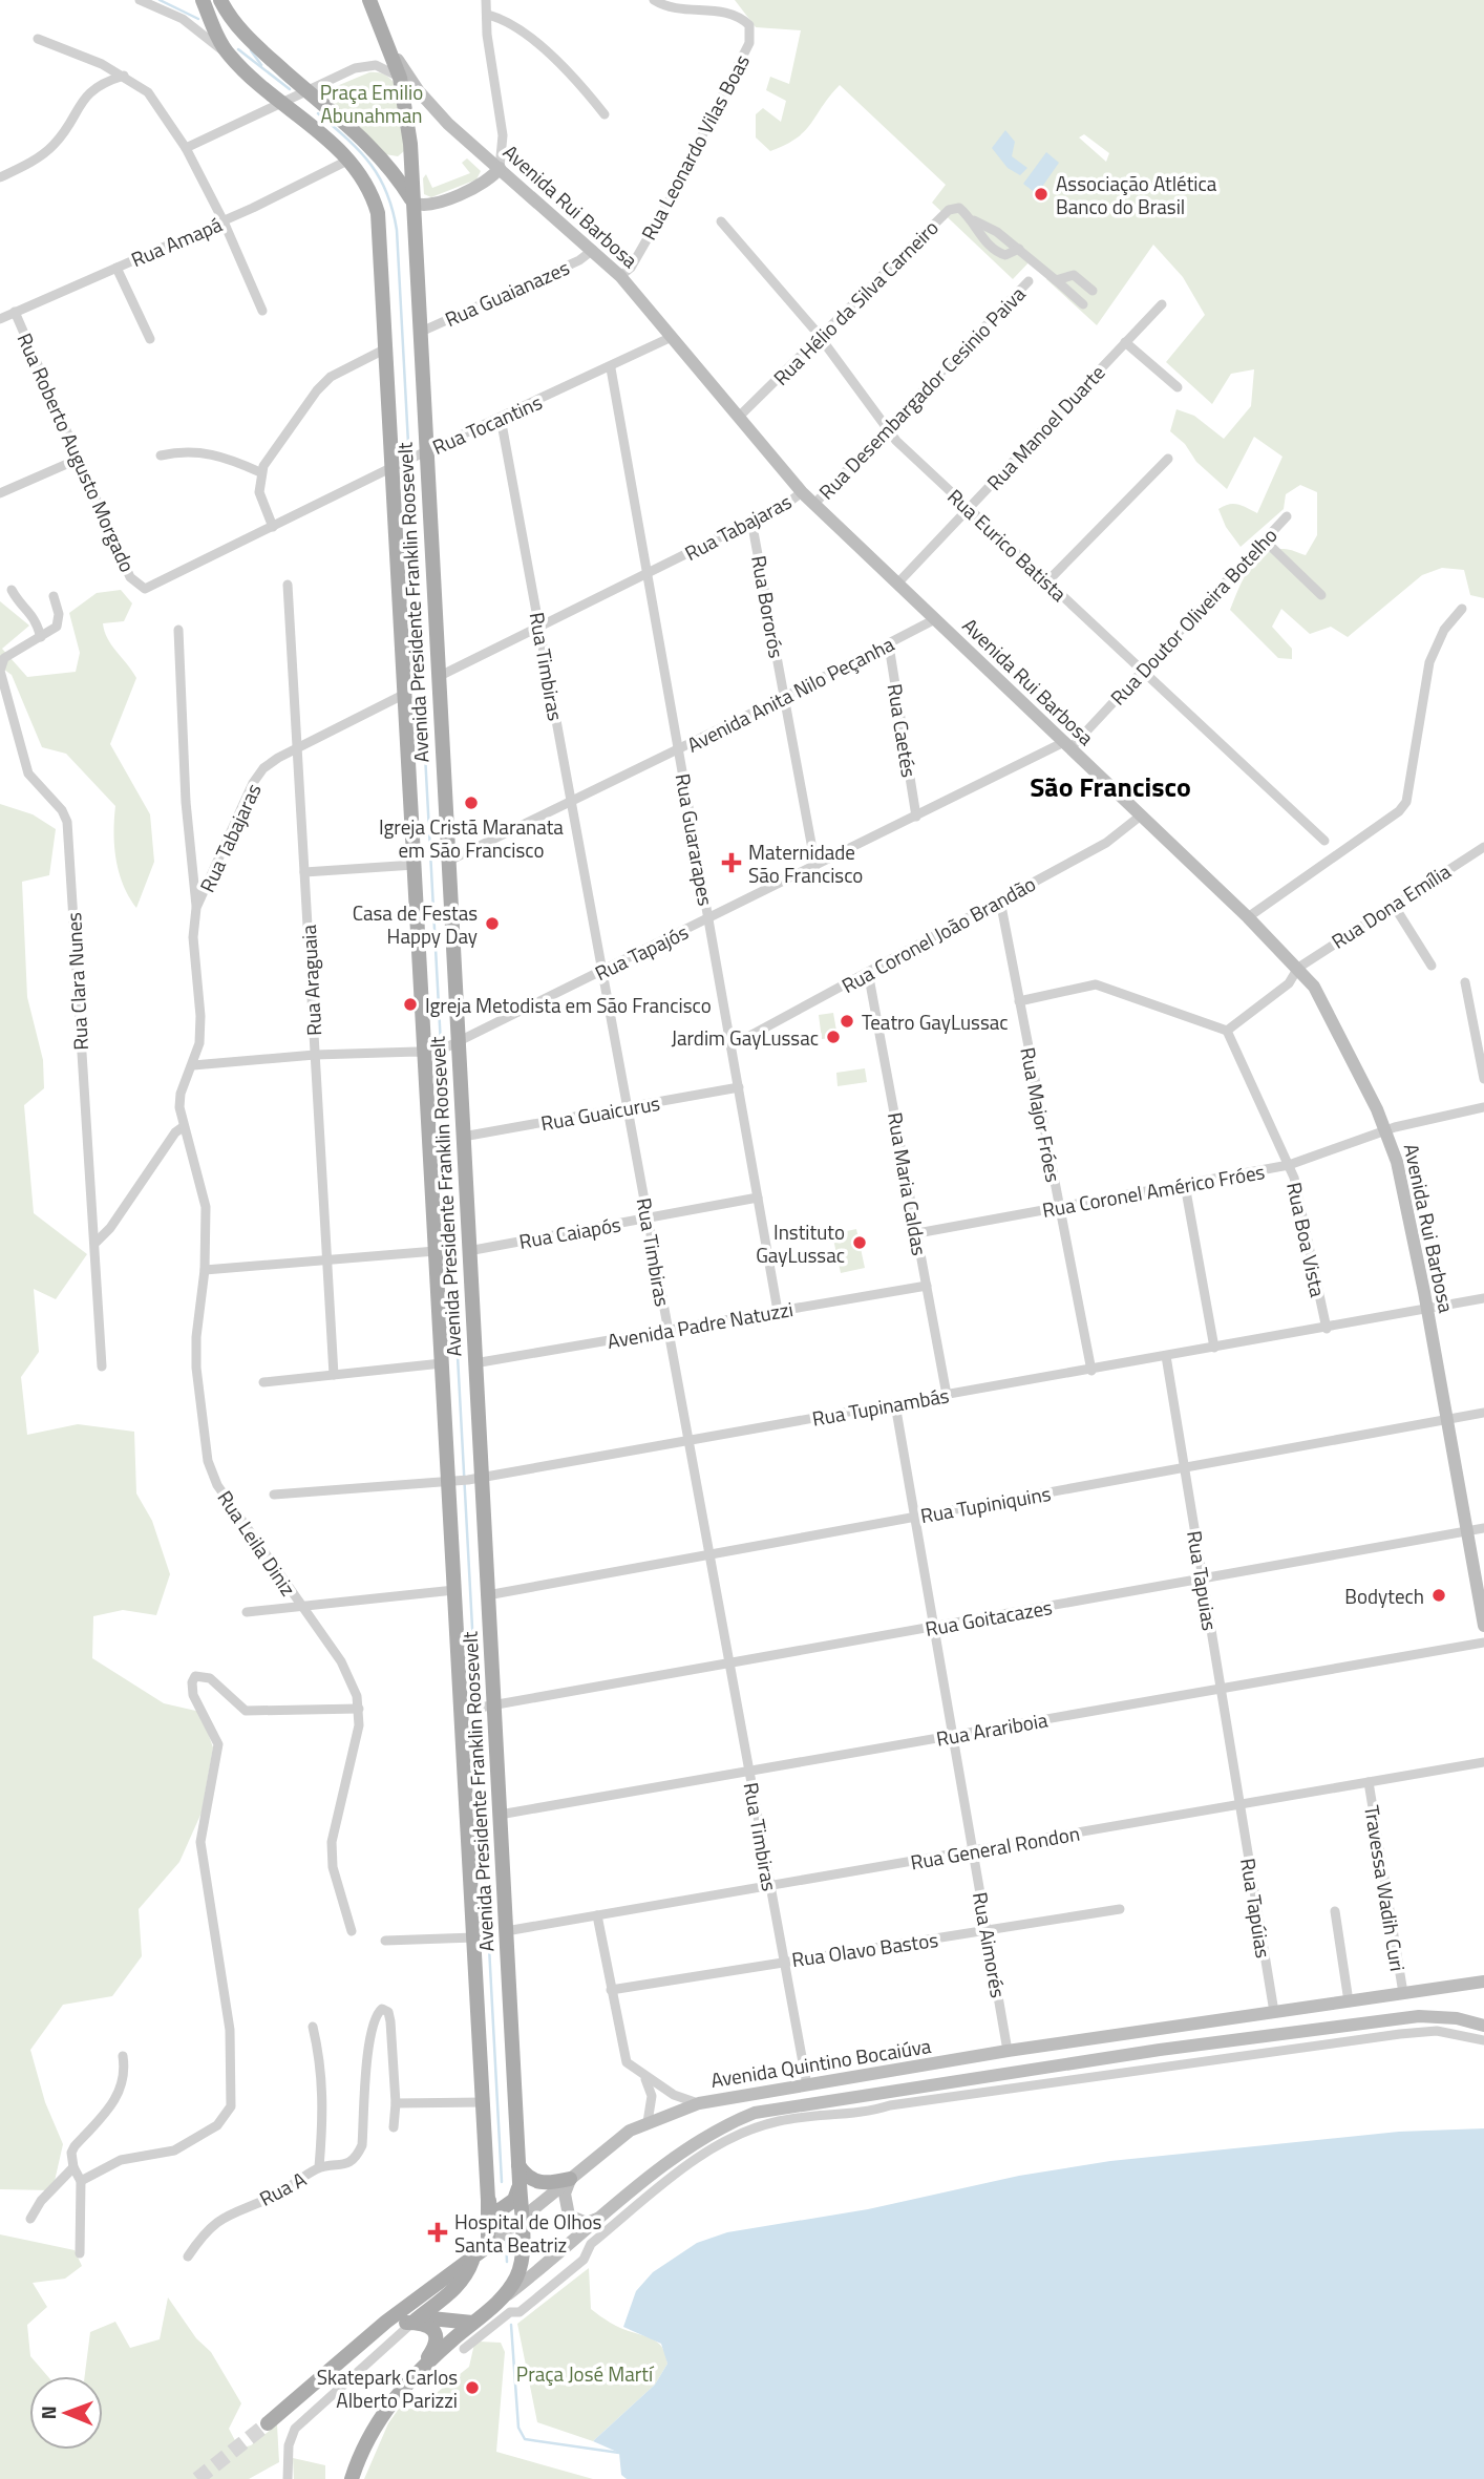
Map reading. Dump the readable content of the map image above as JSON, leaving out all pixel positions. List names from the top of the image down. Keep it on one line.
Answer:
{"streets":{"main road":["Avenida Rui Barbosa","Avenida Presidente Franklin Roosevelt","Avenida Quintino Bocaiúva"],"street":["Rua Leonardo Vilas Boas","Rua Amapá","Rua Guaianazes","Rua Hélio da Silva Carneiro","Rua Desembargador Cesinio Paiva","Rua Tocantins","Rua Manoel Duarte","Rua Roberto Augusto Morgado","Rua Tabajaras","Rua Eurico Batista","Rua Bororós","Rua Doutor Oliveira Botelho","Rua Timbiras","Avenida Anita Nilo Peçanha","Rua Caetés","Rua Guararapes","Rua Dona Emília","Rua Coronel João Brandão","Rua Tapajós","Rua Araguaia","Rua Clara Nunes","Rua Guaicurus","Rua Major Fróes","Rua Maria Caldas","Rua Coronel Américo Fróes","Rua Caiapós","Rua Boa Vista","Avenida Padre Natuzzi","Rua Tupinambás","Rua Tupiniquins","Rua Leila Diniz","Rua Tapuias","Rua Goitacazes","Rua Arariboia","Rua General Rondon","Travessa Wadih Curi","Rua Tapúias","Rua Aimorés","Rua Olavo Bastos","Rua A"]},"crossings":[["Rua Leonardo Vilas Boas","Avenida Rui Barbosa"],["Avenida Rui Barbosa","Rua Guaianazes"],["Avenida Rui Barbosa","Rua Hélio da Silva Carneiro"],["Avenida Rui Barbosa","Rua Desembargador Cesinio Paiva"],["Avenida Rui Barbosa","Rua Tocantins"],["Avenida Rui Barbosa","Rua Manoel Duarte"],["Avenida Rui Barbosa","Rua Tabajaras"],["Avenida Rui Barbosa","Avenida Presidente Franklin Roosevelt"],["Avenida Rui Barbosa","Rua Doutor Oliveira Botelho"],["Avenida Rui Barbosa","Avenida Anita Nilo Peçanha"],["Avenida Rui Barbosa","Rua Dona Emília"],["Avenida Rui Barbosa","Rua Coronel João Brandão"],["Avenida Rui Barbosa","Rua Tapajós"],["Avenida Rui Barbosa","Rua Coronel Américo Fróes"],["Avenida Rui Barbosa","Rua Tupinambás"],["Avenida Rui Barbosa","Rua Tupiniquins"],["Avenida Rui Barbosa","Rua Goitacazes"],["Rua Amapá","Rua Roberto Augusto Morgado"],["Rua Amapá","Avenida Presidente Franklin Roosevelt"],["Rua Guaianazes","Avenida Presidente Franklin Roosevelt"],["Rua Hélio da Silva Carneiro","Rua Eurico Batista"],["Rua Desembargador Cesinio Paiva","Rua Eurico Batista"],["Rua Tocantins","Rua Roberto Augusto Morgado"],["Rua Tocantins","Avenida Presidente Franklin Roosevelt"],["Rua Tocantins","Rua Timbiras"],["Rua Tocantins","Rua Guararapes"],["Rua Manoel Duarte","Rua Eurico Batista"],["Rua Tabajaras","Avenida Presidente Franklin Roosevelt"],["Rua Tabajaras","Rua Bororós"],["Rua Tabajaras","Rua Timbiras"],["Rua Tabajaras","Rua Guararapes"],["Rua Tabajaras","Rua Tapajós"],["Rua Tabajaras","Rua Araguaia"],["Rua Tabajaras","Rua Leila Diniz"],["Rua Eurico Batista","Rua Doutor Oliveira Botelho"],["Avenida Presidente Franklin Roosevelt","Avenida Anita Nilo Peçanha"],["Avenida Presidente Franklin Roosevelt","Rua Tapajós"],["Avenida Presidente Franklin Roosevelt","Rua Guaicurus"],["Avenida Presidente Franklin Roosevelt","Rua Caiapós"],["Avenida Presidente Franklin Roosevelt","Avenida Padre Natuzzi"],["Avenida Presidente Franklin Roosevelt","Rua Tupinambás"],["Avenida Presidente Franklin Roosevelt","Rua Tupiniquins"],["Avenida Presidente Franklin Roosevelt","Rua Goitacazes"],["Avenida Presidente Franklin Roosevelt","Rua Arariboia"],["Avenida Presidente Franklin Roosevelt","Rua General Rondon"],["Avenida Presidente Franklin Roosevelt","Avenida Quintino Bocaiúva"],["Rua Bororós","Avenida Anita Nilo Peçanha"],["Rua Bororós","Rua Tapajós"],["Rua Doutor Oliveira Botelho","Rua Tapajós"],["Rua Timbiras","Avenida Anita Nilo Peçanha"],["Rua Timbiras","Rua Tapajós"],["Rua Timbiras","Rua Guaicurus"],["Rua Timbiras","Rua Caiapós"],["Rua Timbiras","Avenida Padre Natuzzi"],["Rua Timbiras","Rua Tupinambás"],["Rua Timbiras","Rua Tupiniquins"],["Rua Timbiras","Rua Goitacazes"],["Rua Timbiras","Rua Arariboia"],["Rua Timbiras","Rua General Rondon"],["Rua Timbiras","Rua Olavo Bastos"],["Rua Timbiras","Avenida Quintino Bocaiúva"],["Avenida Anita Nilo Peçanha","Rua Caetés"],["Avenida Anita Nilo Peçanha","Rua Guararapes"],["Rua Caetés","Rua Tapajós"],["Rua Guararapes","Rua Coronel João Brandão"],["Rua Guararapes","Rua Tapajós"],["Rua Guararapes","Rua Guaicurus"],["Rua Guararapes","Rua Caiapós"],["Rua Guararapes","Avenida Padre Natuzzi"],["Rua Dona Emília","Rua Boa Vista"],["Rua Coronel João Brandão","Rua Major Fróes"],["Rua Coronel João Brandão","Rua Maria Caldas"],["Rua Tapajós","Rua Araguaia"],["Rua Tapajós","Rua Leila Diniz"],["Rua Major Fróes","Rua Coronel Américo Fróes"],["Rua Major Fróes","Rua Tupinambás"],["Rua Maria Caldas","Rua Coronel Américo Fróes"],["Rua Maria Caldas","Avenida Padre Natuzzi"],["Rua Maria Caldas","Rua Tupinambás"],["Rua Coronel Américo Fróes","Rua Boa Vista"],["Rua Boa Vista","Rua Tupinambás"],["Rua Tupinambás","Rua Tapuias"],["Rua Tupinambás","Rua Aimorés"],["Rua Tupiniquins","Rua Tapuias"],["Rua Tupiniquins","Rua Aimorés"],["Rua Tapuias","Rua Goitacazes"],["Rua Tapuias","Rua Arariboia"],["Rua Tapuias","Rua General Rondon"],["Rua Tapuias","Rua Tapúias"],["Rua Goitacazes","Rua Aimorés"],["Rua Arariboia","Rua Aimorés"],["Rua General Rondon","Travessa Wadih Curi"],["Rua General Rondon","Rua Tapúias"],["Rua General Rondon","Rua Aimorés"],["Travessa Wadih Curi","Avenida Quintino Bocaiúva"],["Rua Tapúias","Avenida Quintino Bocaiúva"],["Rua Aimorés","Rua Olavo Bastos"],["Rua Aimorés","Avenida Quintino Bocaiúva"]],"districts":["São Francisco"],"parks":["Praça Emilio Abunahman","Praça José Martí"],"places":{"other":["Associação Atlética Banco do Brasil","Igreja Cristã Maranata em São Francisco","Casa de Festas Happy Day","Igreja Metodista em São Francisco","Teatro GayLussac","Jardim GayLussac","Instituto GayLussac","Bodytech","Skatepark Carlos Alberto Parizzi"],"health":["Maternidade São Francisco","Hospital de Olhos Santa Beatriz"]},"north":"left"}
